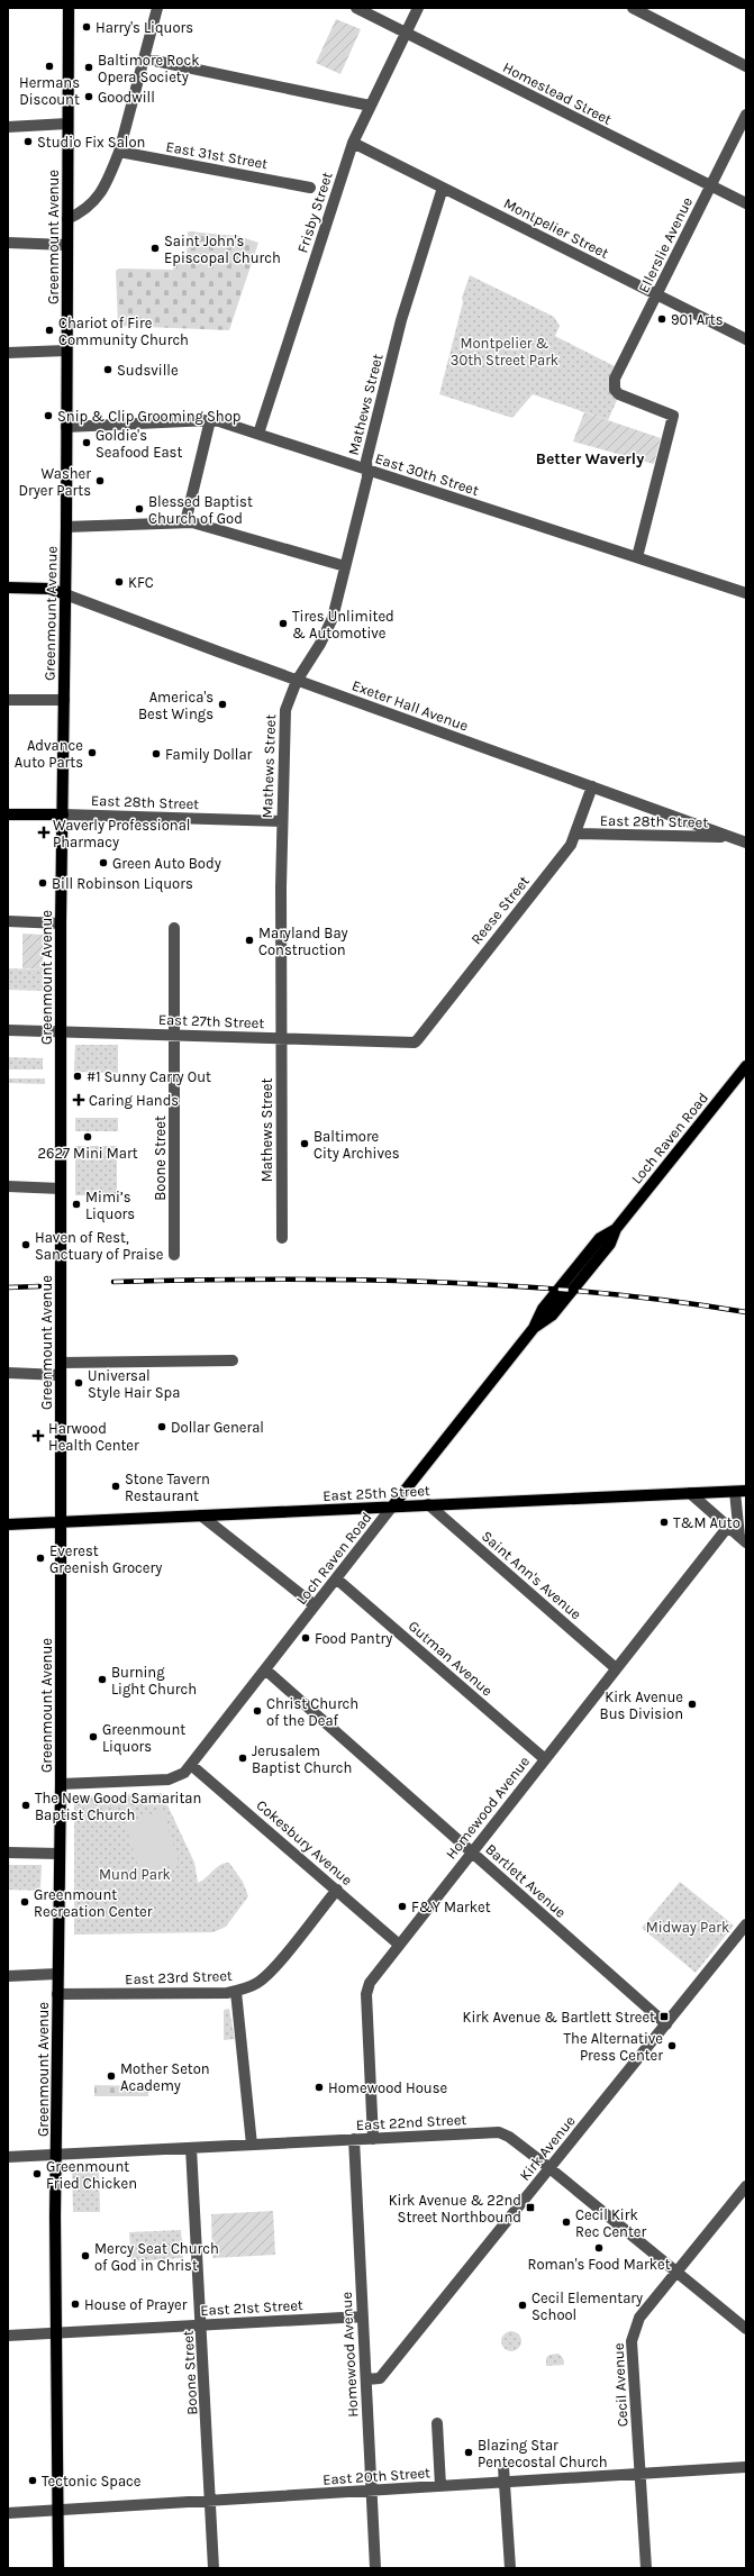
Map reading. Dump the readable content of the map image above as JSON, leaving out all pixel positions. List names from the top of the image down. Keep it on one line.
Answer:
{"streets":{"main road":["Greenmount Avenue","East 28th Street","Loch Raven Road","East 25th Street"],"street":["Homestead Street","East 31st Street","Frisby Street","Montpelier Street","Ellerslie Avenue","Mathews Street","East 30th Street","Exeter Hall Avenue","Reese Street","East 27th Street","Boone Street","Saint Ann's Avenue","Gutman Avenue","Homewood Avenue","Cokesbury Avenue","Bartlett Avenue","East 23rd Street","East 22nd Street","Kirk Avenue","East 21st Street","Cecil Avenue","East 20th Street"]},"crossings":[["Homestead Street","Frisby Street"],["Homestead Street","Ellerslie Avenue"],["Frisby Street","Montpelier Street"],["Frisby Street","East 30th Street"],["Montpelier Street","Ellerslie Avenue"],["Montpelier Street","Mathews Street"],["Greenmount Avenue","East 30th Street"],["Greenmount Avenue","Exeter Hall Avenue"],["Greenmount Avenue","East 28th Street"],["Greenmount Avenue","East 27th Street"],["Greenmount Avenue","Loch Raven Road"],["Greenmount Avenue","East 25th Street"],["Greenmount Avenue","East 23rd Street"],["Greenmount Avenue","East 22nd Street"],["Greenmount Avenue","East 21st Street"],["Greenmount Avenue","East 20th Street"],["Ellerslie Avenue","East 30th Street"],["Mathews Street","East 30th Street"],["Mathews Street","Exeter Hall Avenue"],["Mathews Street","East 28th Street"],["Mathews Street","East 27th Street"],["Exeter Hall Avenue","East 28th Street"],["Exeter Hall Avenue","Reese Street"],["East 28th Street","Reese Street"],["Reese Street","East 27th Street"],["East 27th Street","Boone Street"],["Loch Raven Road","East 25th Street"],["Loch Raven Road","Gutman Avenue"],["Loch Raven Road","Cokesbury Avenue"],["Loch Raven Road","Bartlett Avenue"],["Boone Street","East 22nd Street"],["Boone Street","East 21st Street"],["Boone Street","East 20th Street"],["East 25th Street","Saint Ann's Avenue"],["Saint Ann's Avenue","Homewood Avenue"],["Gutman Avenue","Homewood Avenue"],["Homewood Avenue","Cokesbury Avenue"],["Homewood Avenue","Bartlett Avenue"],["Homewood Avenue","East 22nd Street"],["Homewood Avenue","Kirk Avenue"],["Homewood Avenue","East 21st Street"],["Homewood Avenue","East 20th Street"],["Cokesbury Avenue","East 23rd Street"],["Bartlett Avenue","Kirk Avenue"],["East 22nd Street","Kirk Avenue"],["East 22nd Street","Cecil Avenue"],["Cecil Avenue","East 20th Street"]],"districts":["Better Waverly"],"parks":["Montpelier & 30th Street Park","Mund Park","Midway Park"],"places":{"other":["Harry's Liquors","Hermans Discount","Baltimore Rock Opera Society","Goodwill","Studio Fix Salon","Saint John's Episcopal Church","901 Arts","Chariot of Fire Community Church","Sudsville","Snip & Clip Grooming Shop","Goldie's Seafood East","Washer Dryer Parts","Blessed Baptist Church of God","KFC","Tires Unlimited & Automotive","America's Best Wings","Advance Auto Parts","Family Dollar","Green Auto Body","Bill Robinson Liquors","Maryland Bay Construction","#1 Sunny Carry Out","2627 Mini Mart","Baltimore City Archives","Mimi’s Liquors","Haven of Rest, Sanctuary of Praise","Universal Style Hair Spa","Dollar General","Stone Tavern Restaurant","T&M Auto","Everest Greenish Grocery","Food Pantry","Burning Light Church","Kirk Avenue Bus Division","Christ Church of the Deaf","Greenmount Liquors","Jerusalem Baptist Church","The New Good Samaritan Baptist Church","Greenmount Recreation Center","F&Y Market","The Alternative Press Center","Mother Seton Academy","Homewood House","Greenmount Fried Chicken","Cecil Kirk Rec Center","Roman's Food Market","Mercy Seat Church of God in Christ","House of Prayer","Cecil Elementary School","Blazing Star Pentecostal Church","Tectonic Space"],"health":["Waverly Professional Pharmacy","Caring Hands","Harwood Health Center"],"transit":["Kirk Avenue & Bartlett Street","Kirk Avenue & 22nd Street Northbound"]}}
